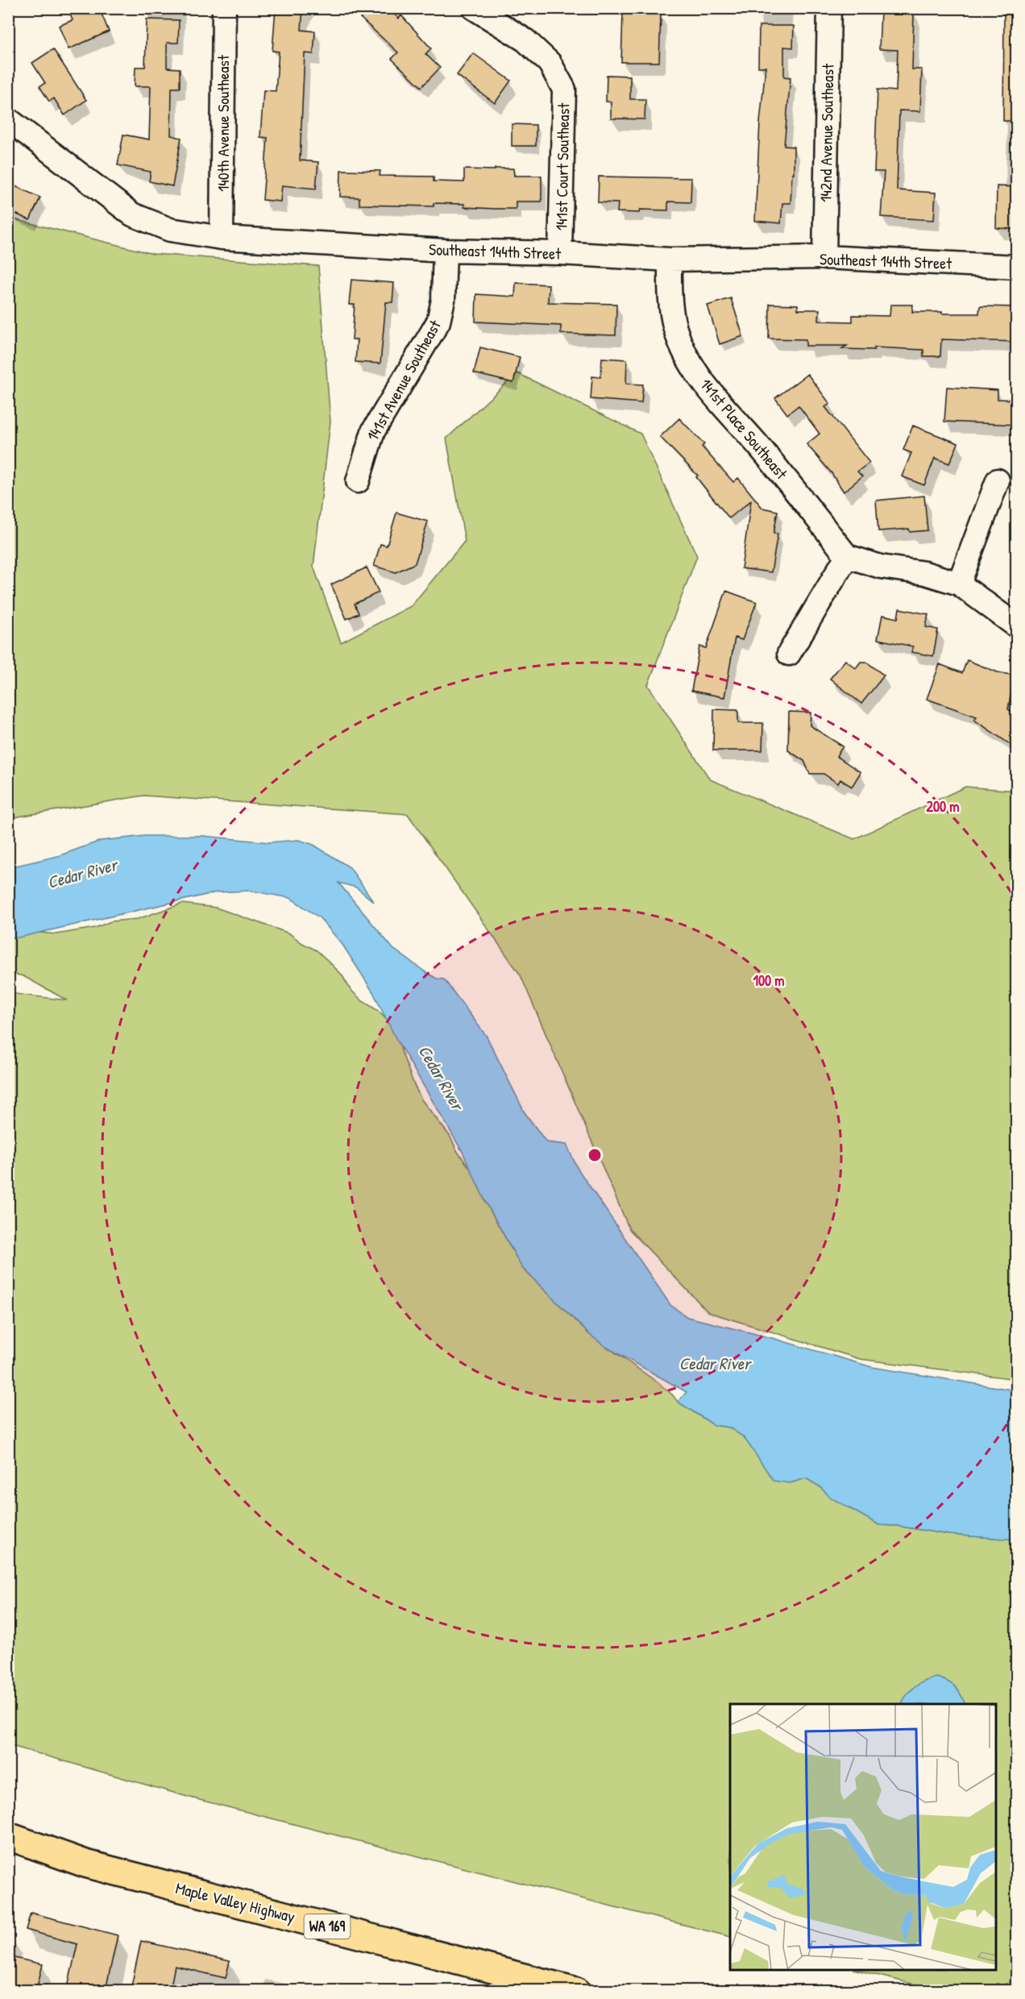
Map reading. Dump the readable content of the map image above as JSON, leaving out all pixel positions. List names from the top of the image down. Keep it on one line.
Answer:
{"streets":{"main road":["Maple Valley Highway","WA 169"],"street":["140th Avenue Southeast","142nd Avenue Southeast","141st Court Southeast","Southeast 144th Street","141st Avenue Southeast","141st Place Southeast"]},"crossings":[["140th Avenue Southeast","Southeast 144th Street"],["142nd Avenue Southeast","Southeast 144th Street"],["141st Court Southeast","Southeast 144th Street"],["Southeast 144th Street","141st Avenue Southeast"],["Southeast 144th Street","141st Place Southeast"]],"water":["Cedar River"],"rings":["200 m","100 m"]}
